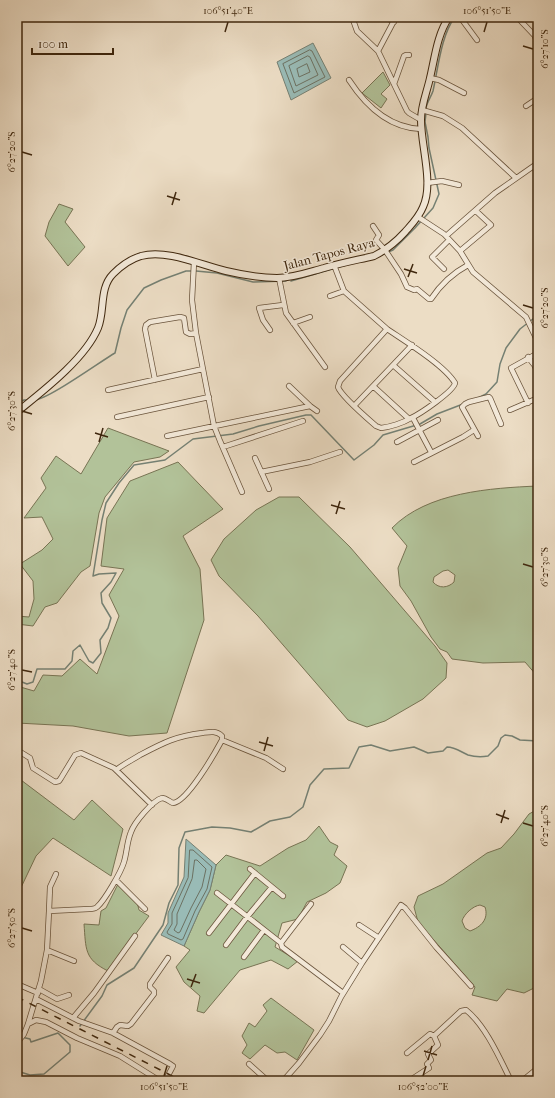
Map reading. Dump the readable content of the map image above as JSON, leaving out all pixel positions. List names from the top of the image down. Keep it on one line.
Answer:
{"streets":{"main road":["Jalan Tapos Raya"]},"scale_bar":"100 m","coordinates":["106°51'40\"E","106°51'50\"E","6°27'10\"S","6°27'20\"S","6°27'30\"S","6°27'40\"S","6°27'50\"S","106°52'00\"E"]}
